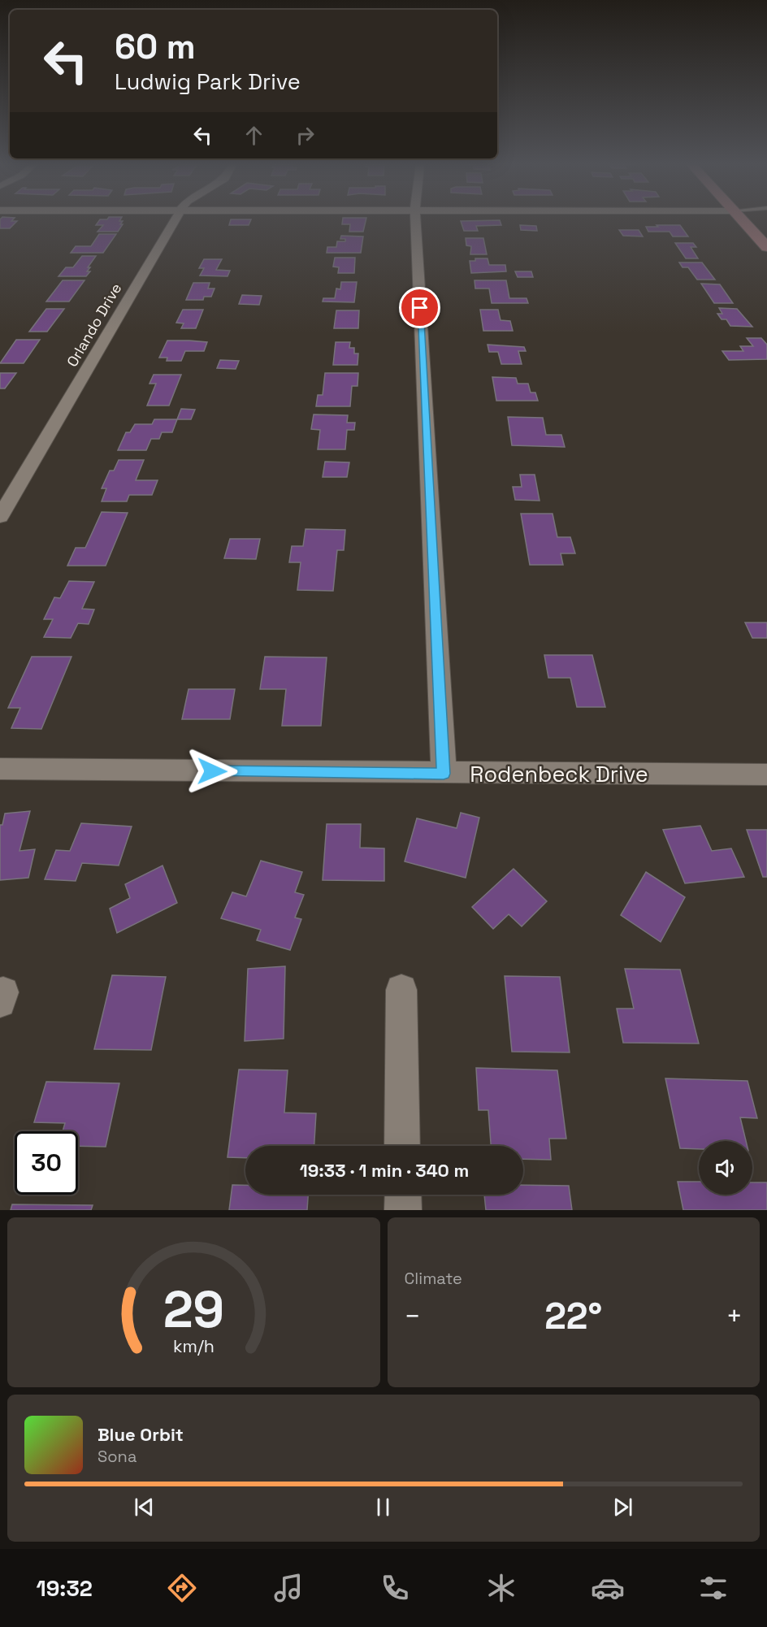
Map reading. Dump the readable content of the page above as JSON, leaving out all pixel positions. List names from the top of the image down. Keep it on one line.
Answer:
{"streets":{"street":["Orlando Drive","Rodenbeck Drive"]},"page":{"turn":["60 m","Ludwig Park Drive"],"limit":"30","trip":"19:33 · 1 min · 340 m","tile":"Climate","heat":["−","22°","+"],"song":["Blue Orbit","Sona"],"tabs":"19:32","gauge":["29","km/h"]}}
